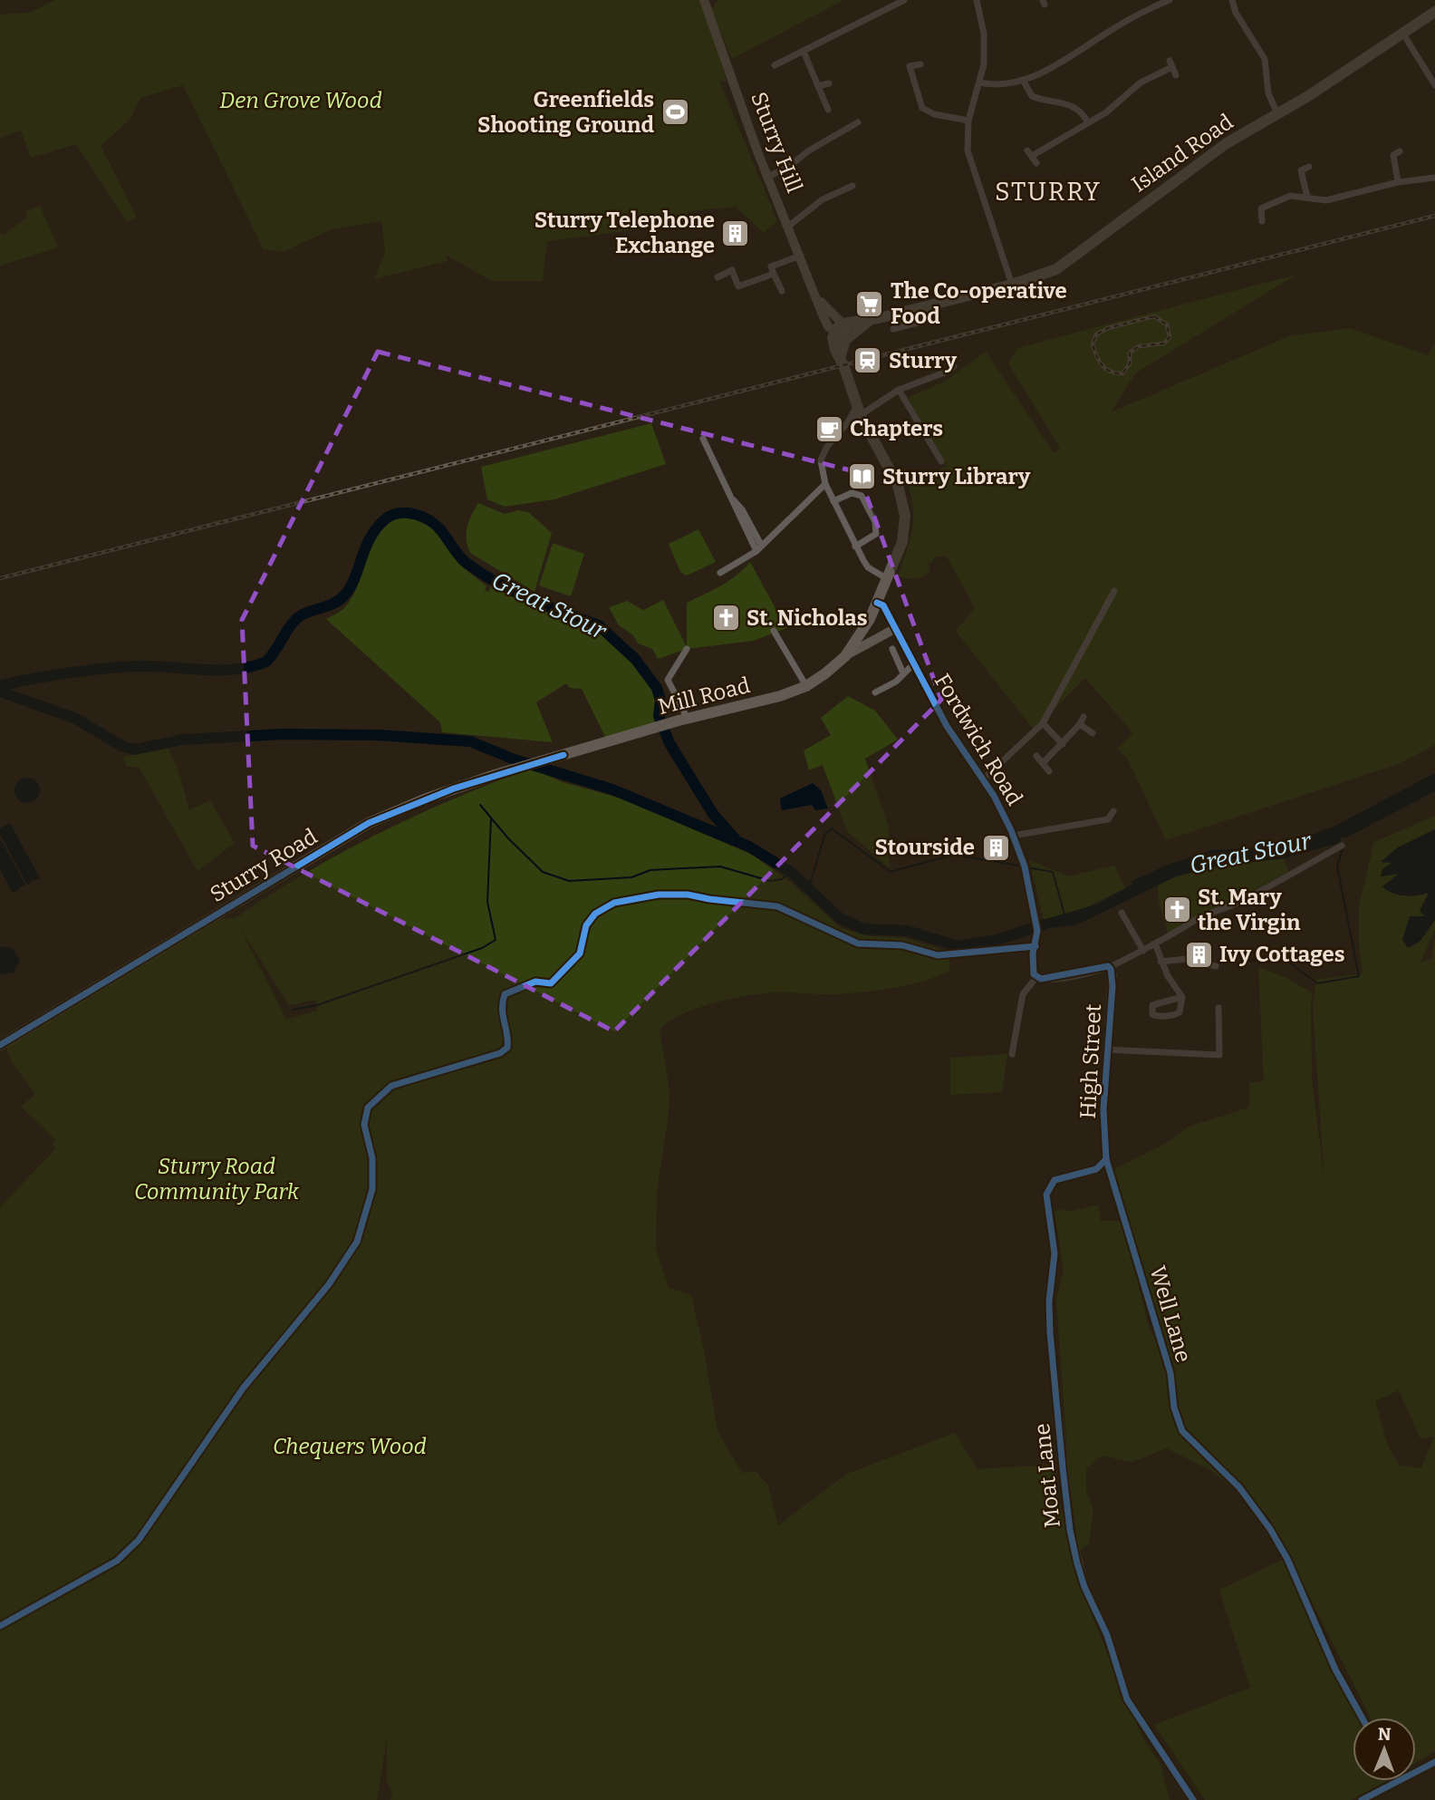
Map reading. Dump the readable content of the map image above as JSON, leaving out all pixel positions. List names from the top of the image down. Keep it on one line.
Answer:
{"streets":{"highway":["Island Road","Mill Road","Sturry Road"],"main road":["Sturry Hill"],"street":["Fordwich Road","High Street","Well Lane","Moat Lane"]},"crossings":[["Sturry Hill","Island Road"],["Sturry Hill","Mill Road"],["Island Road","Mill Road"],["Mill Road","Fordwich Road"],["Mill Road","Sturry Road"],["High Street","Well Lane"],["High Street","Moat Lane"],["Well Lane","Moat Lane"]],"districts":["STURRY"],"water":["Great Stour"],"parks":["Den Grove Wood","Sturry Road Community Park","Chequers Wood"],"places":{"sports":["Greenfields Shooting Ground"],"building":["Sturry Telephone Exchange","Stourside","Ivy Cottages"],"supermarket":["The Co-operative Food"],"station":["Sturry"],"cafe":["Chapters"],"library":["Sturry Library"],"church":["St. Nicholas","St. Mary the Virgin"]},"north":"top"}
